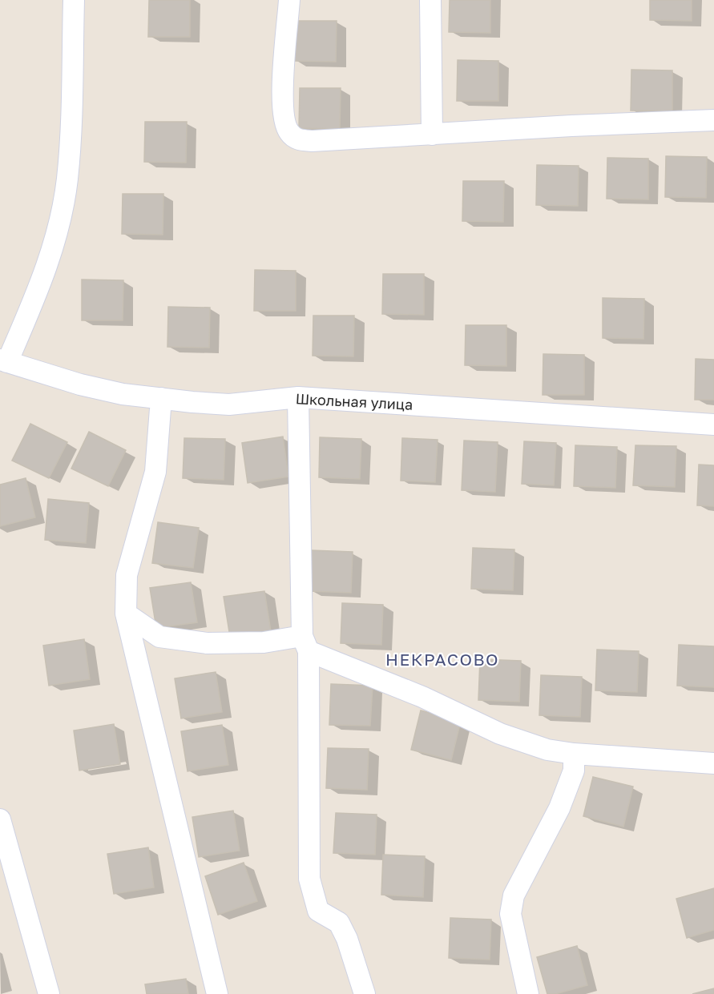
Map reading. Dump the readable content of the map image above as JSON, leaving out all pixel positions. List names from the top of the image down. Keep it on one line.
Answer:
{"streets":{"street":["Школьная улица"]},"districts":["НЕКРАСОВО"]}
